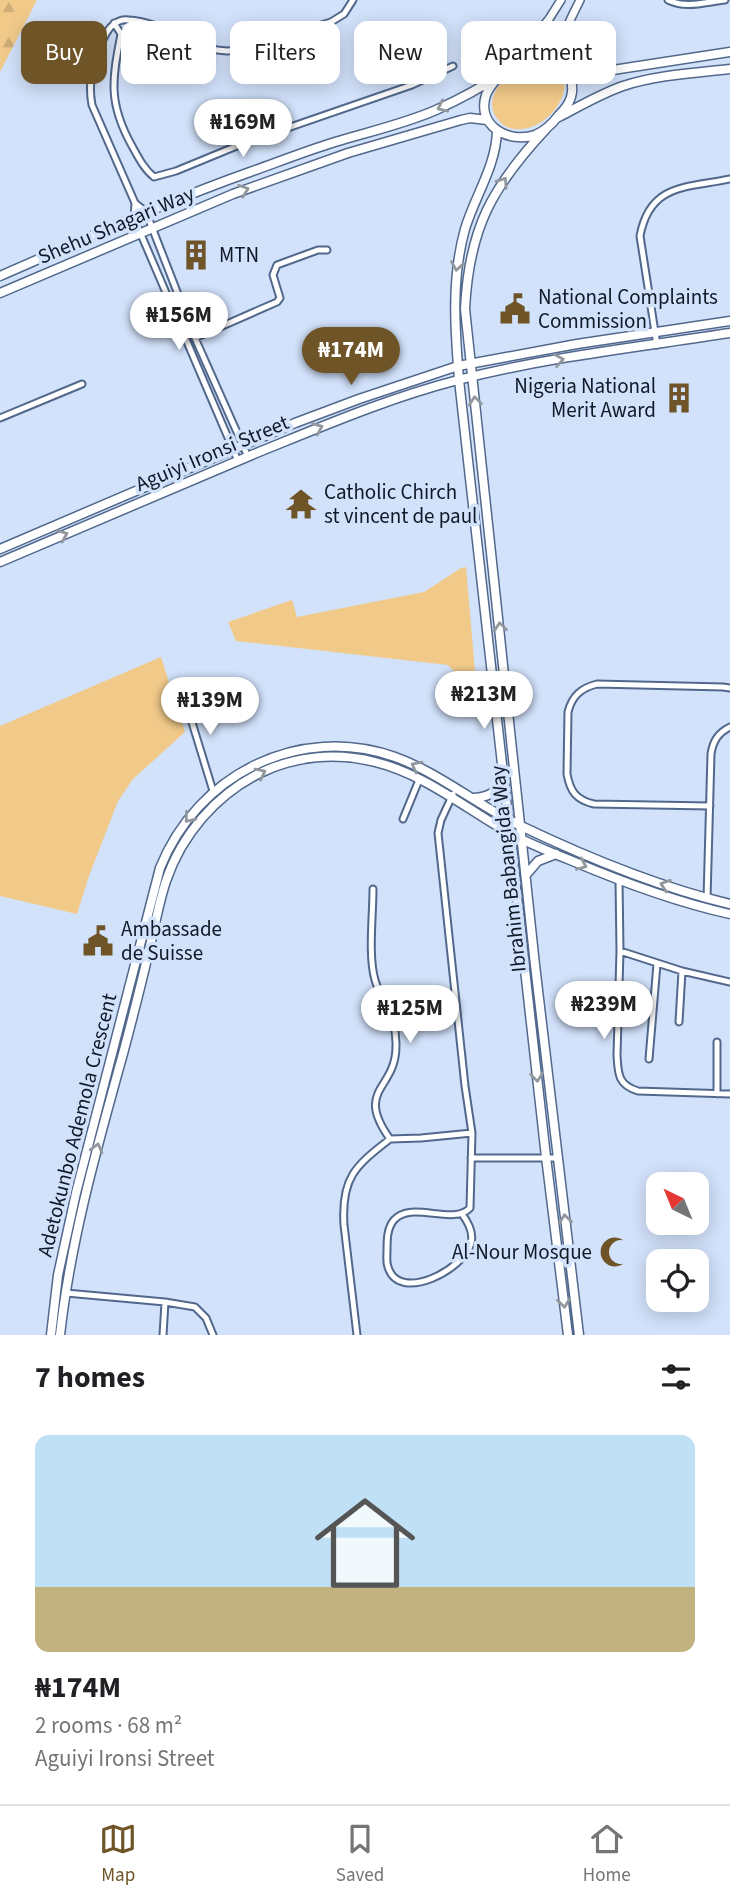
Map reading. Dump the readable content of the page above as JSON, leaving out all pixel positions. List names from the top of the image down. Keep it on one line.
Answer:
{"streets":{"main road":["Shehu Shagari Way","Aguiyi Ironsi Street","Ibrahim Babangida Way","Adetokunbo Ademola Crescent"]},"crossings":[["Aguiyi Ironsi Street","Ibrahim Babangida Way"],["Ibrahim Babangida Way","Adetokunbo Ademola Crescent"]],"places":{"building":["MTN","Nigeria National Merit Award"],"public building":["National Complaints Commission","Ambassade de Suisse"],"temple":["Catholic Chirch st vincent de paul"],"mosque":["Al-Nour Mosque"]},"north":"top left","page":{"chip":["Buy","Rent","Filters","New","Apartment"],"price":["₦169M","₦156M","₦174M","₦213M","₦139M","₦239M","₦125M"],"heading":"7 homes","list":[{"name":"₦174M","note":"2 rooms · 68 m² · Aguiyi Ironsi Street"}],"tabs":["Map","Saved","Home"]}}
